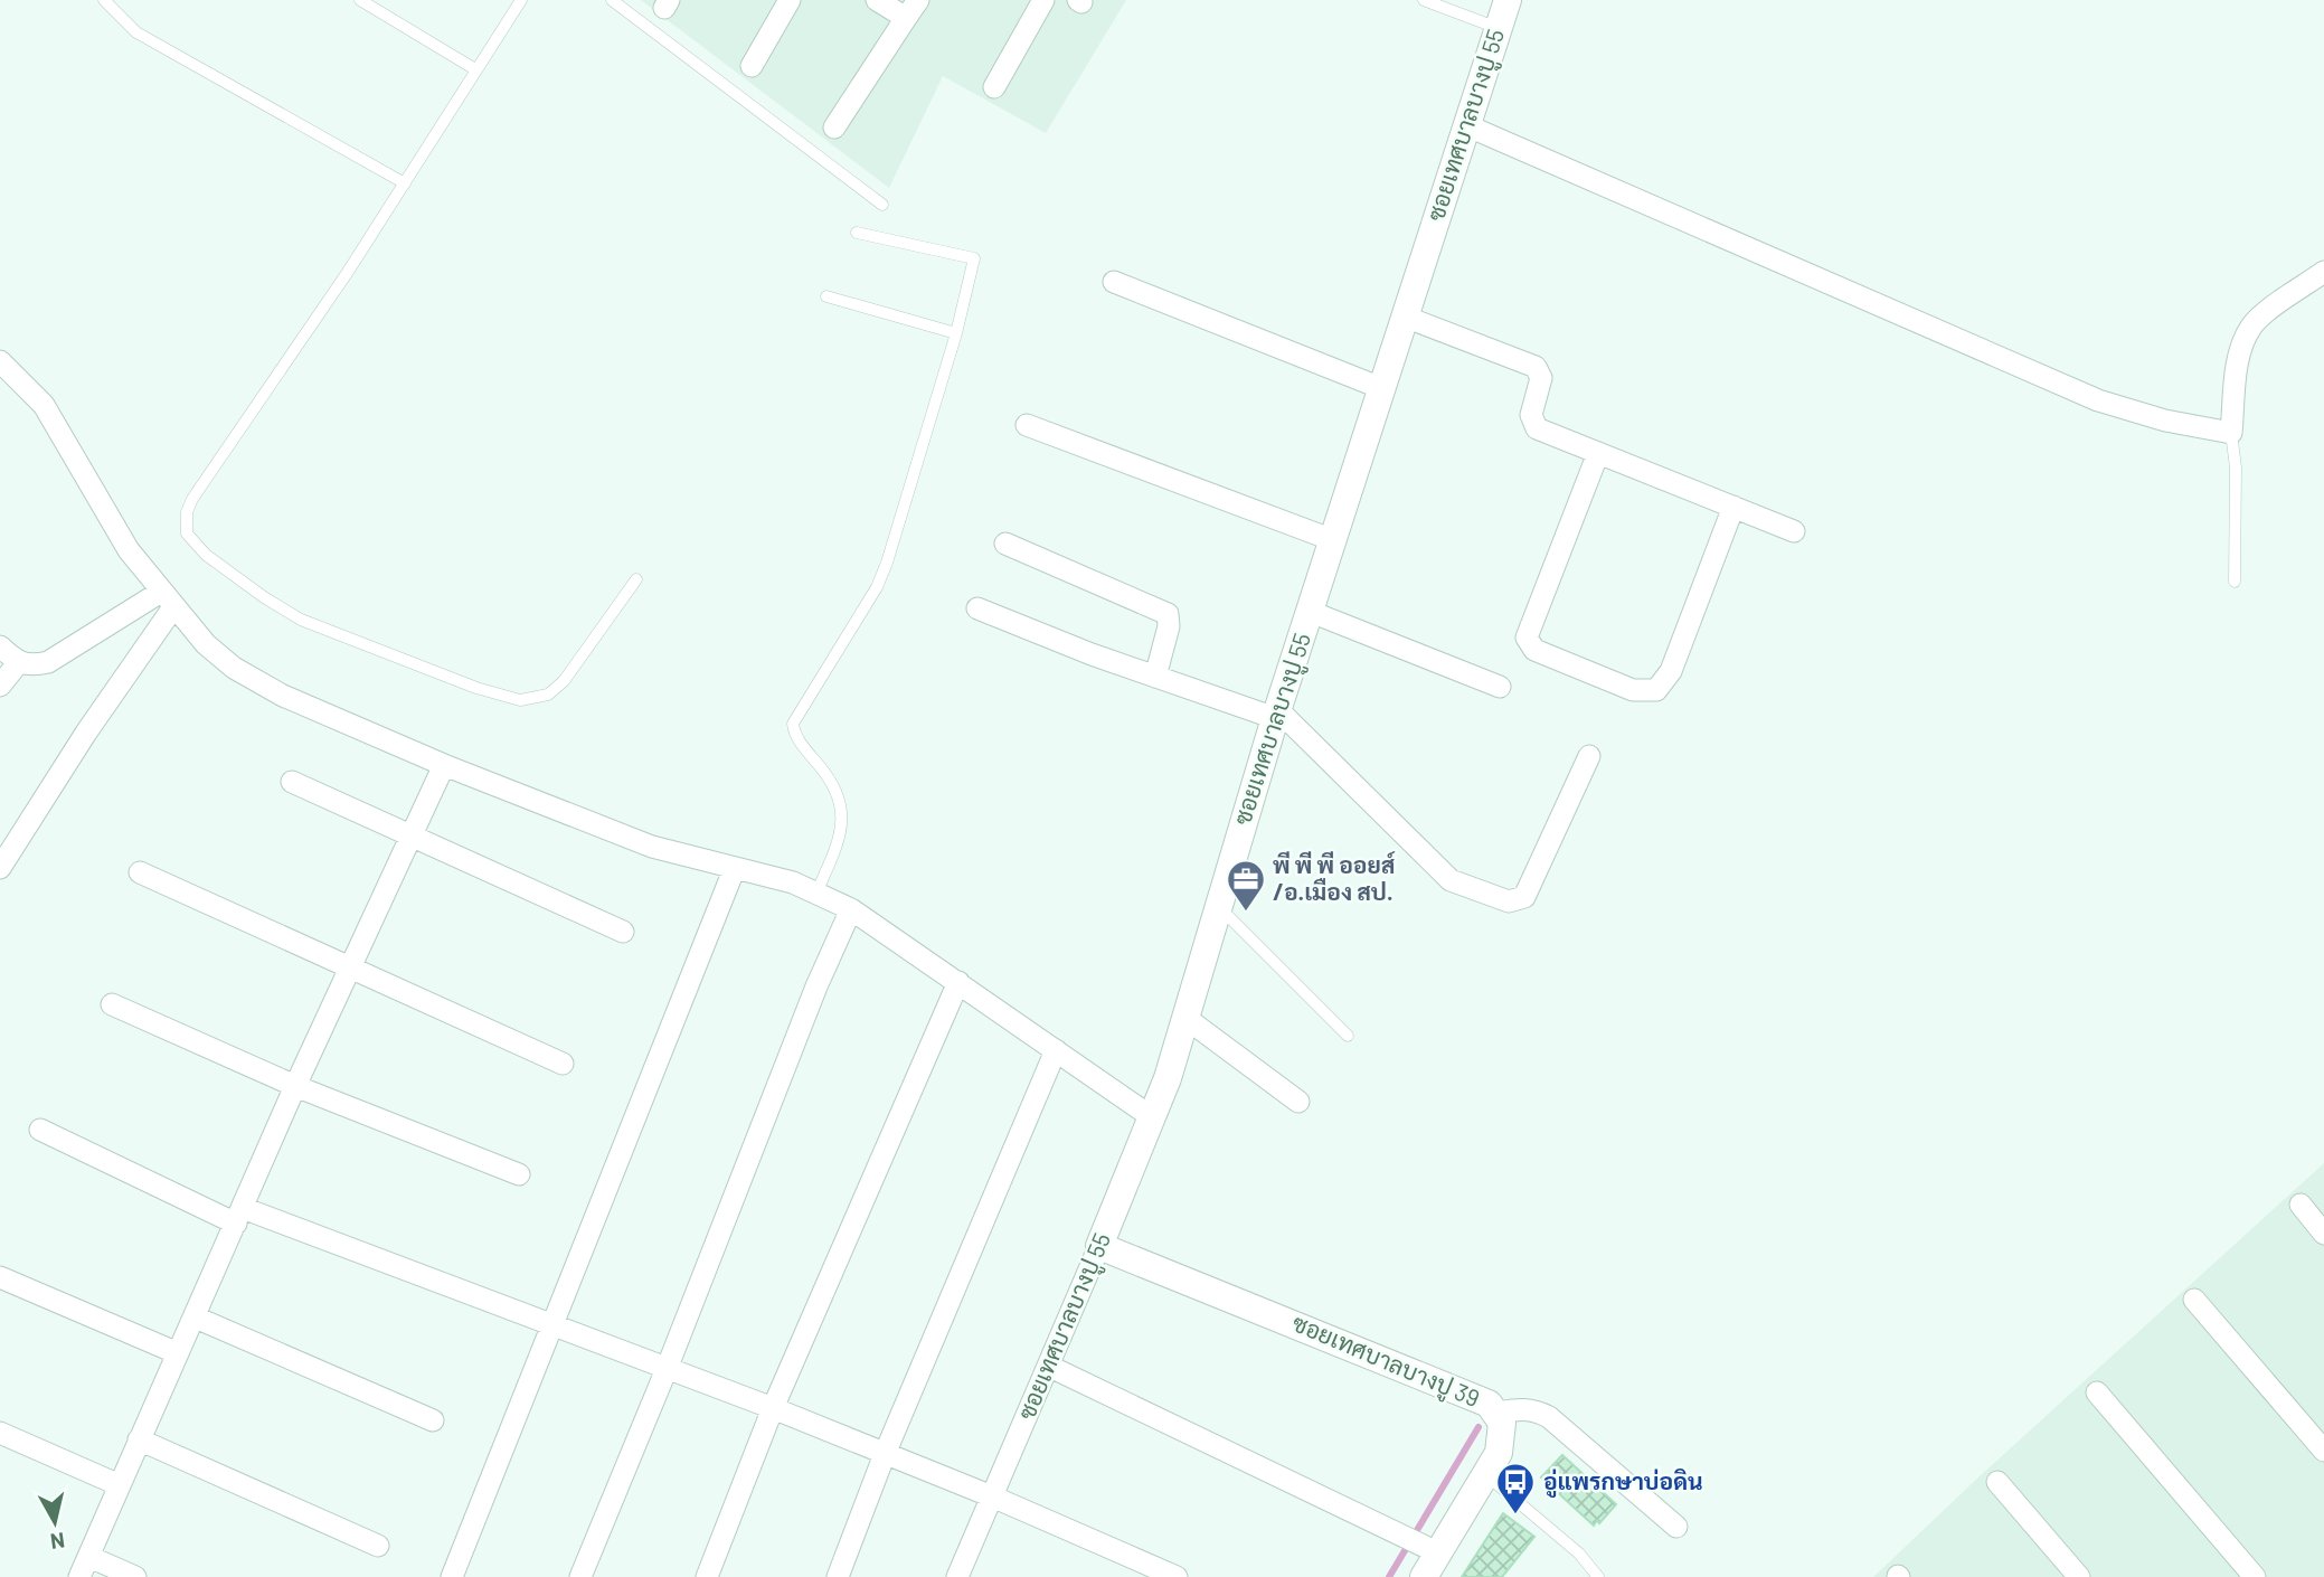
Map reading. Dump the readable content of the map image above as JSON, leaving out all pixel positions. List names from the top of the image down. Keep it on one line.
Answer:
{"streets":{"street":["ซอยเทศบาลบางปู 55","ซอยเทศบาลบางปู 39"]},"crossings":[["ซอยเทศบาลบางปู 55","ซอยเทศบาลบางปู 39"]],"places":{"office":["พี พี พี ออยส์ /อ.เมือง สป."],"bus stop":["อู่แพรกษาบ่อดิน"]},"north":"bottom"}
